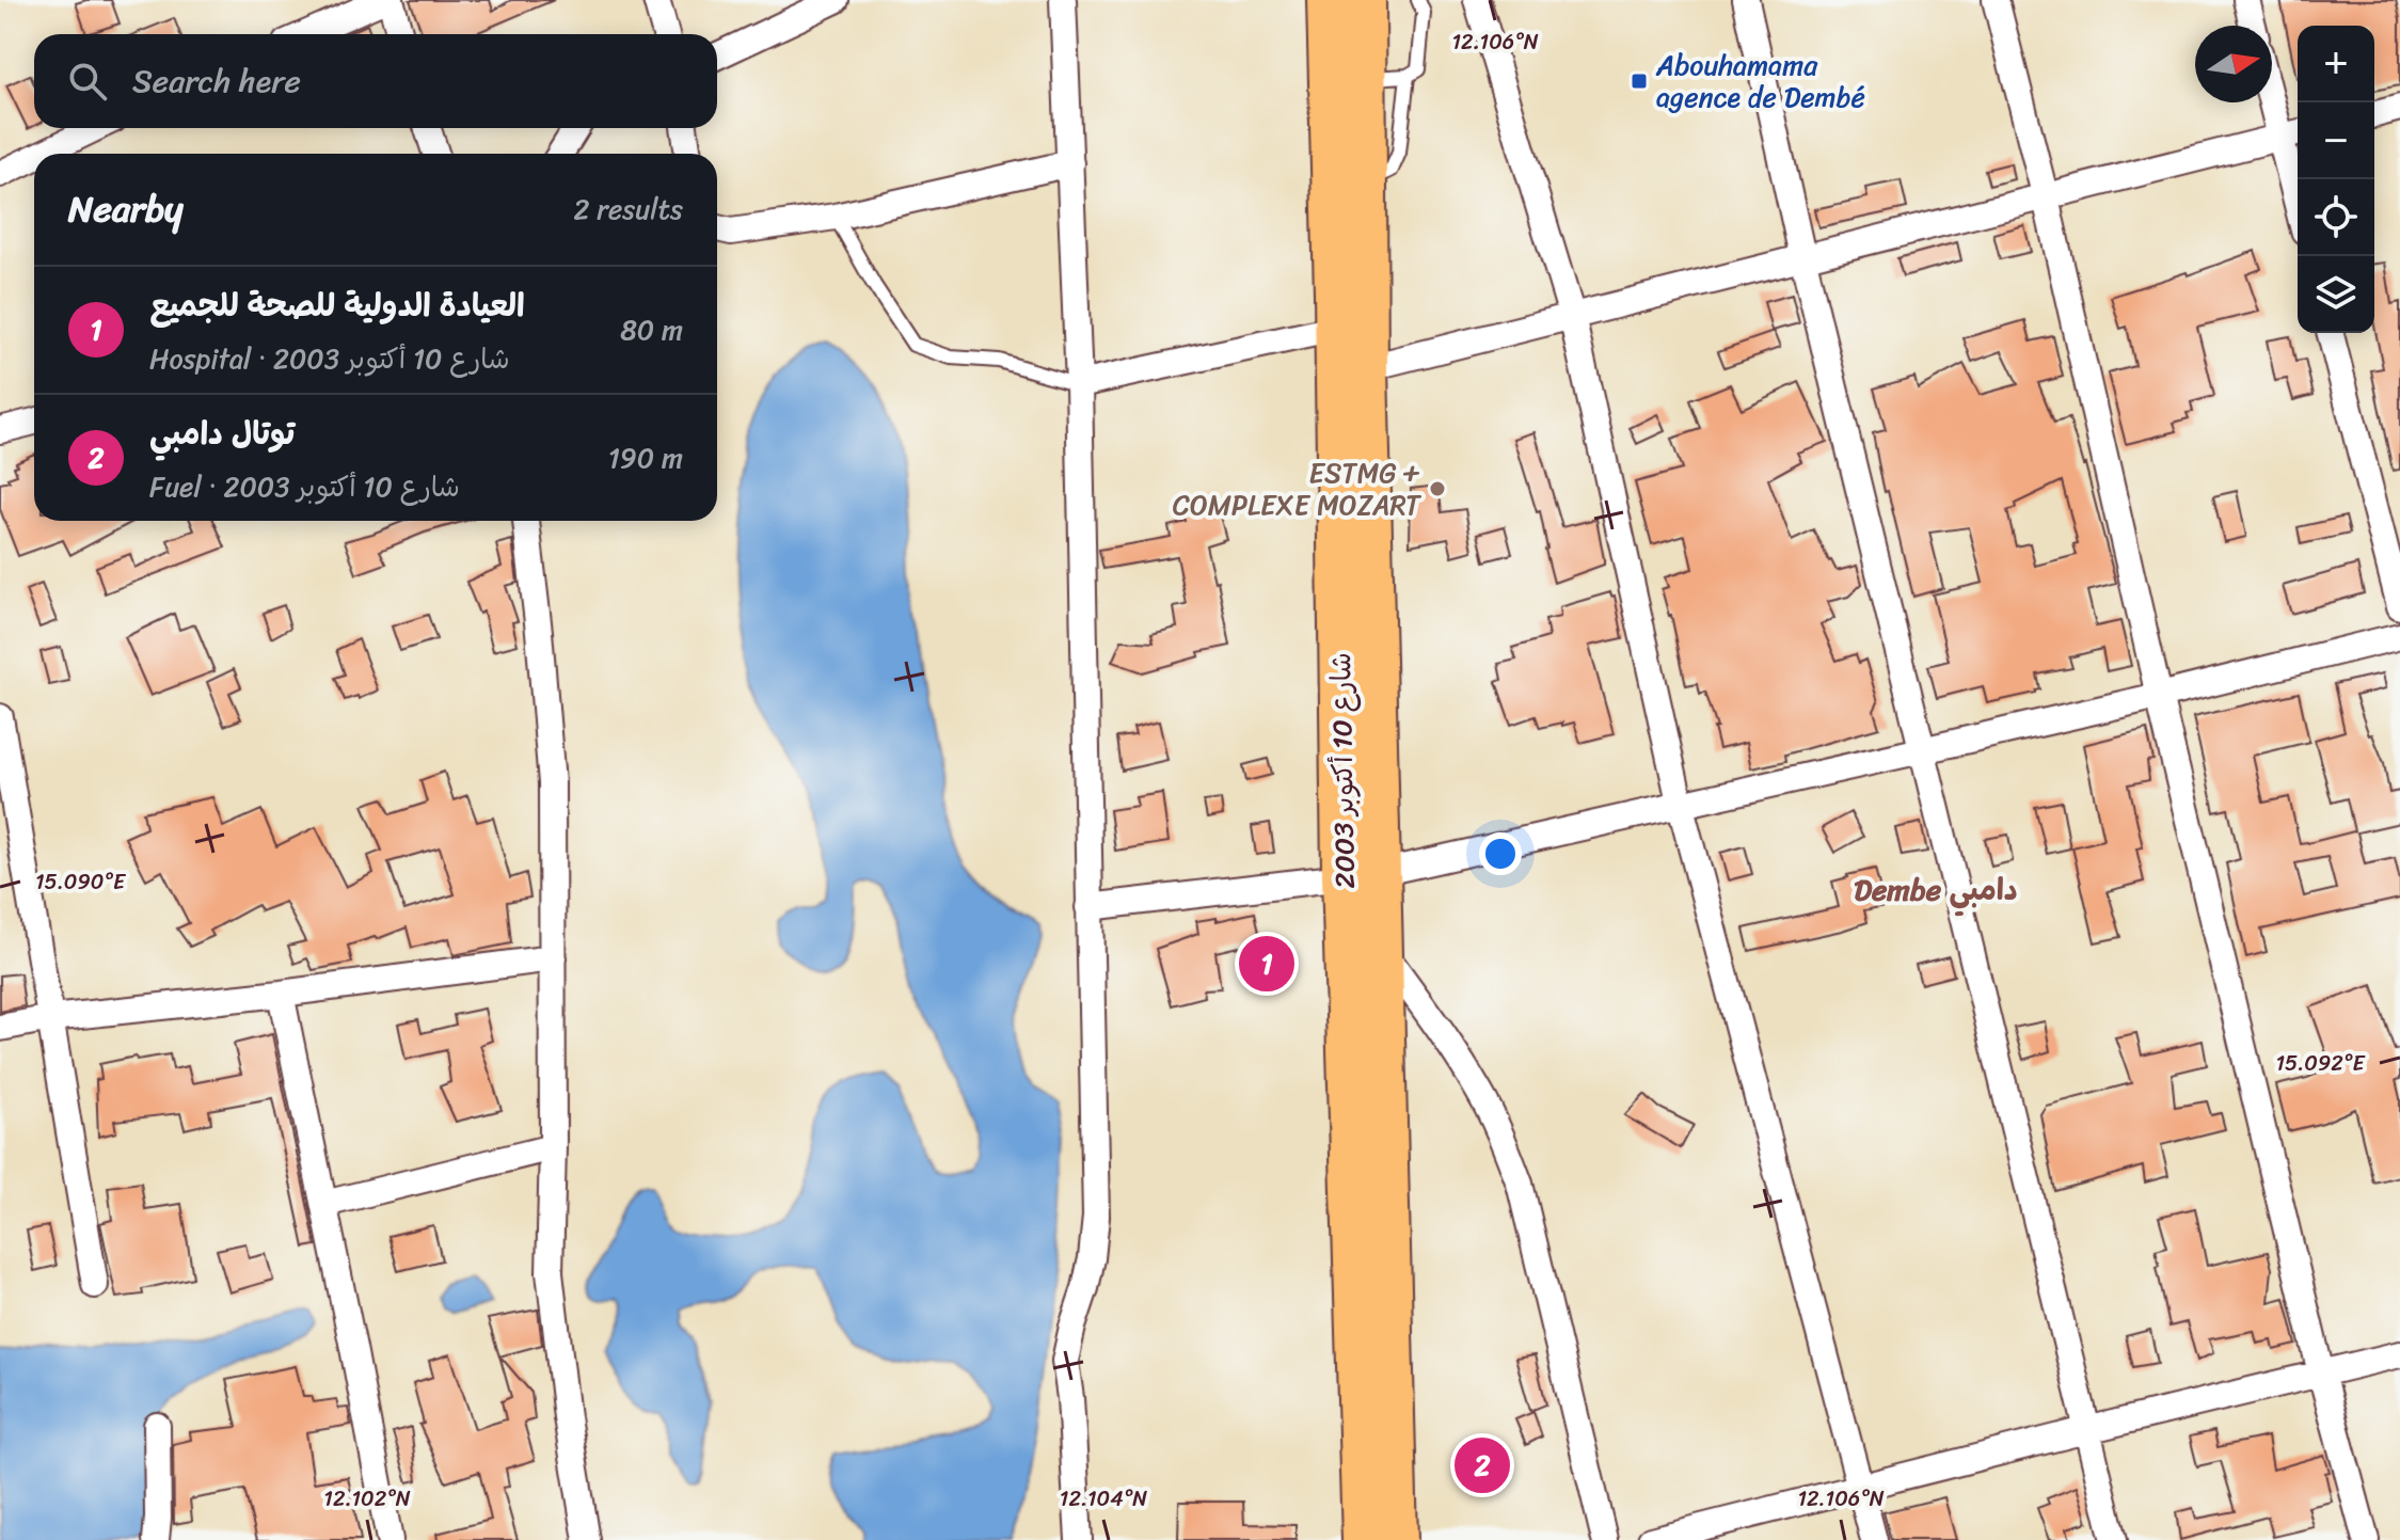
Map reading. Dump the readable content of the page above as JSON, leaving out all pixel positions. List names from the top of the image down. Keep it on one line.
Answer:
{"streets":{"highway":["شارع 10 أكتوبر 2003"]},"districts":["Dembe دامبي"],"places":{"transit":["Abouhamama agence de Dembé"],"other":["ESTMG + COMPLEXE MOZART"]},"north":"right","page":{"map_buttons":["+","−"],"search":"Search here","heading":["Nearby","2 results"],"list":[{"mark":"1","name":"العيادة الدولية للصحة للجميع","note":"Hospital · شارع 10 أكتوبر 2003","value":"80 m"},{"mark":"2","name":"توتال دامبي","note":"Fuel · شارع 10 أكتوبر 2003","value":"190 m"}],"pins":["1","2"]},"coordinates":["12.106°N","15.090°E","15.092°E","12.102°N","12.104°N"]}
